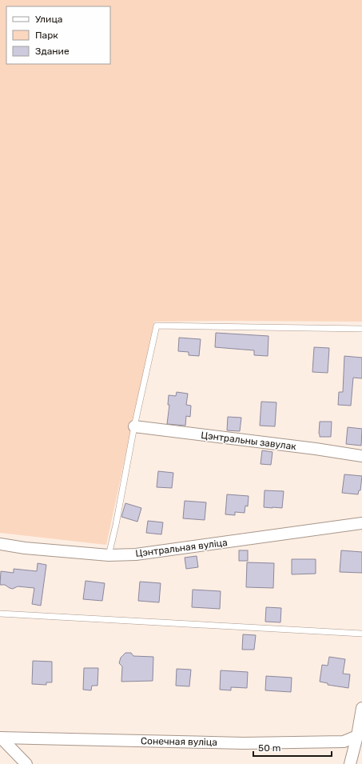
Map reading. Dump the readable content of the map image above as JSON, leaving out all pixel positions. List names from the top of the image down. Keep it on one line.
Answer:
{"streets":{"street":["Цэнтральны завулак","Цэнтральная вуліца","Сонечная вуліца"]},"legend":["Улица","Парк","Здание"],"scale_bar":"50 m"}
